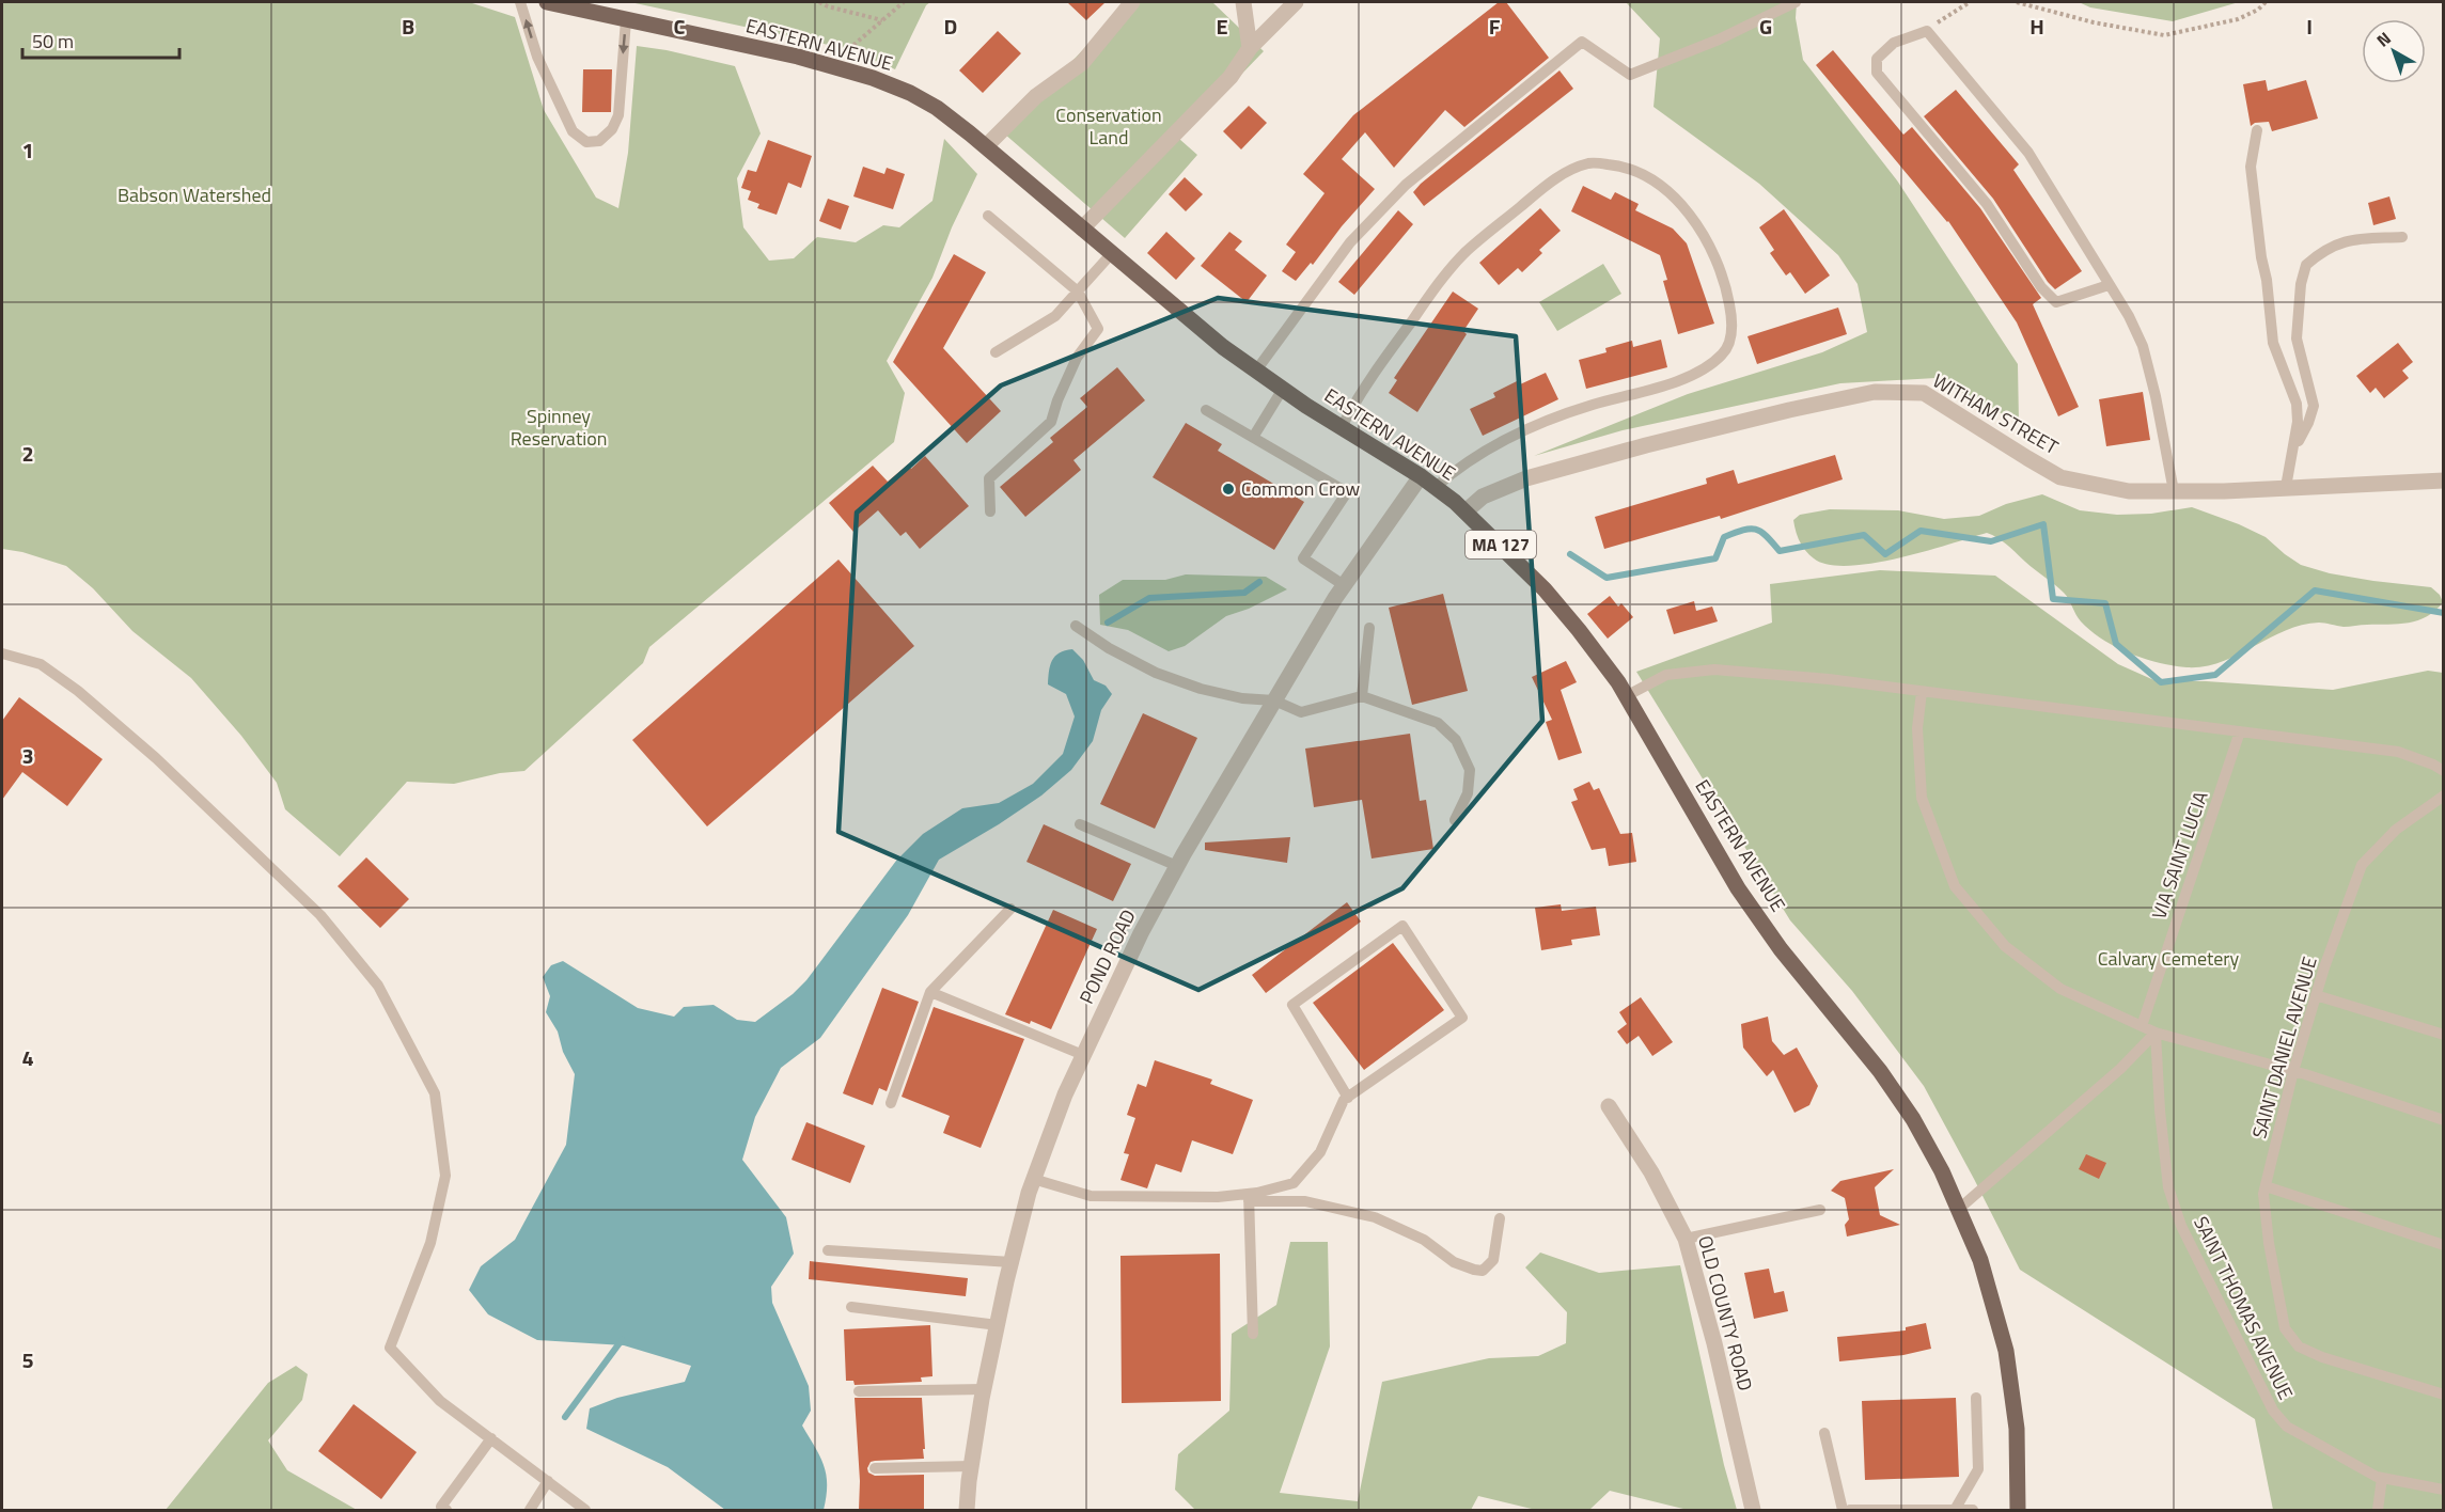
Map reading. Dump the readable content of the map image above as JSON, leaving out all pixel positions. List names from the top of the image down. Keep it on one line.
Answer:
{"streets":{"main road":["EASTERN AVENUE","MA 127"],"street":["WITHAM STREET","POND ROAD","OLD COUNTY ROAD"],"lane":["VIA SAINT LUCIA","SAINT DANIEL AVENUE","SAINT THOMAS AVENUE"]},"crossings":[["EASTERN AVENUE","WITHAM STREET"],["EASTERN AVENUE","POND ROAD"]],"parks":["Conservation Land","Babson Watershed","Spinney Reservation","Calvary Cemetery"],"places":["Common Crow"],"scale_bar":"50 m","north":"top left","grid":{"columns":["B","C","D","E","F","G","H","I"],"rows":["1","2","3","4","5"]}}
